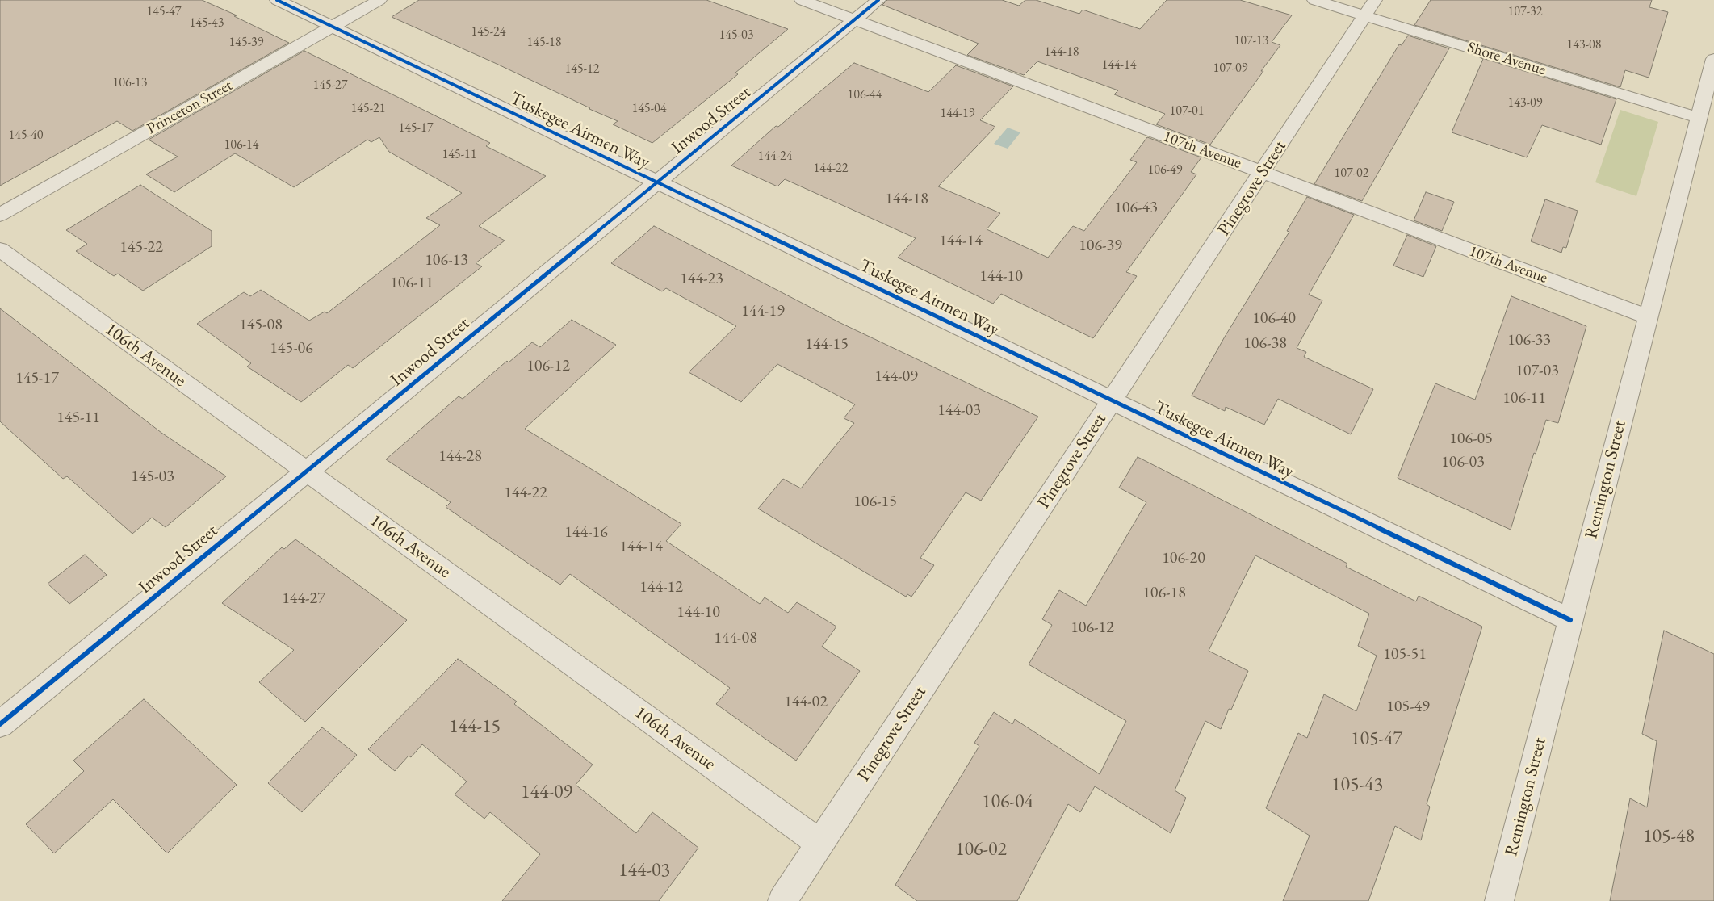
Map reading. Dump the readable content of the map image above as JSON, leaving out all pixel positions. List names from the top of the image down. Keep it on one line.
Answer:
{"streets":{"street":["Shore Avenue","Princeton Street","Inwood Street","Tuskegee Airmen Way","107th Avenue","Pinegrove Street","106th Avenue","Remington Street"]},"crossings":[["Shore Avenue","Pinegrove Street"],["Shore Avenue","Remington Street"],["Princeton Street","Tuskegee Airmen Way"],["Inwood Street","Tuskegee Airmen Way"],["Inwood Street","107th Avenue"],["Inwood Street","106th Avenue"],["Tuskegee Airmen Way","Pinegrove Street"],["Tuskegee Airmen Way","Remington Street"],["107th Avenue","Pinegrove Street"],["107th Avenue","Remington Street"],["Pinegrove Street","106th Avenue"]],"house_numbers":["145-47","107-32","145-43","145-24","145-03","107-13","145-39","145-18","143-08","144-18","144-14","107-09","145-12","106-13","145-27","106-44","143-09","145-21","145-04","107-01","144-19","145-17","145-40","106-14","145-11","144-24","144-22","106-49","107-02","144-18","106-43","144-14","106-39","145-22","106-13","144-10","144-23","106-11","144-19","106-40","145-08","106-33","106-38","144-15","145-06","106-12","107-03","144-09","145-17","106-11","144-03","145-11","106-05","144-28","106-03","145-03","144-22","106-15","144-16","144-14","106-20","144-12","106-18","144-27","144-10","106-12","144-08","105-51","144-02","105-49","144-15","105-47","105-43","144-09","106-04","105-48","106-02","144-03"]}
